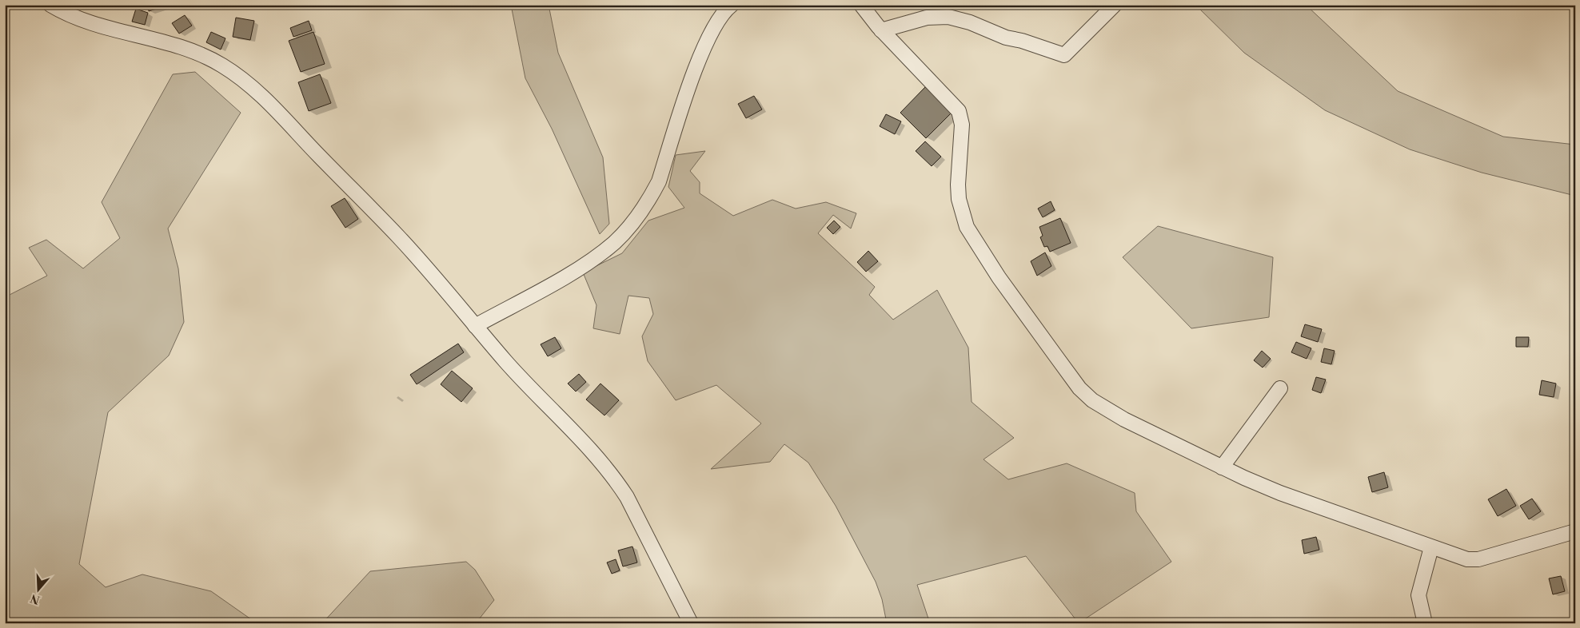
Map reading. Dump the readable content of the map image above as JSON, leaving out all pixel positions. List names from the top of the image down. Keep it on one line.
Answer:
{"north":"bottom"}
